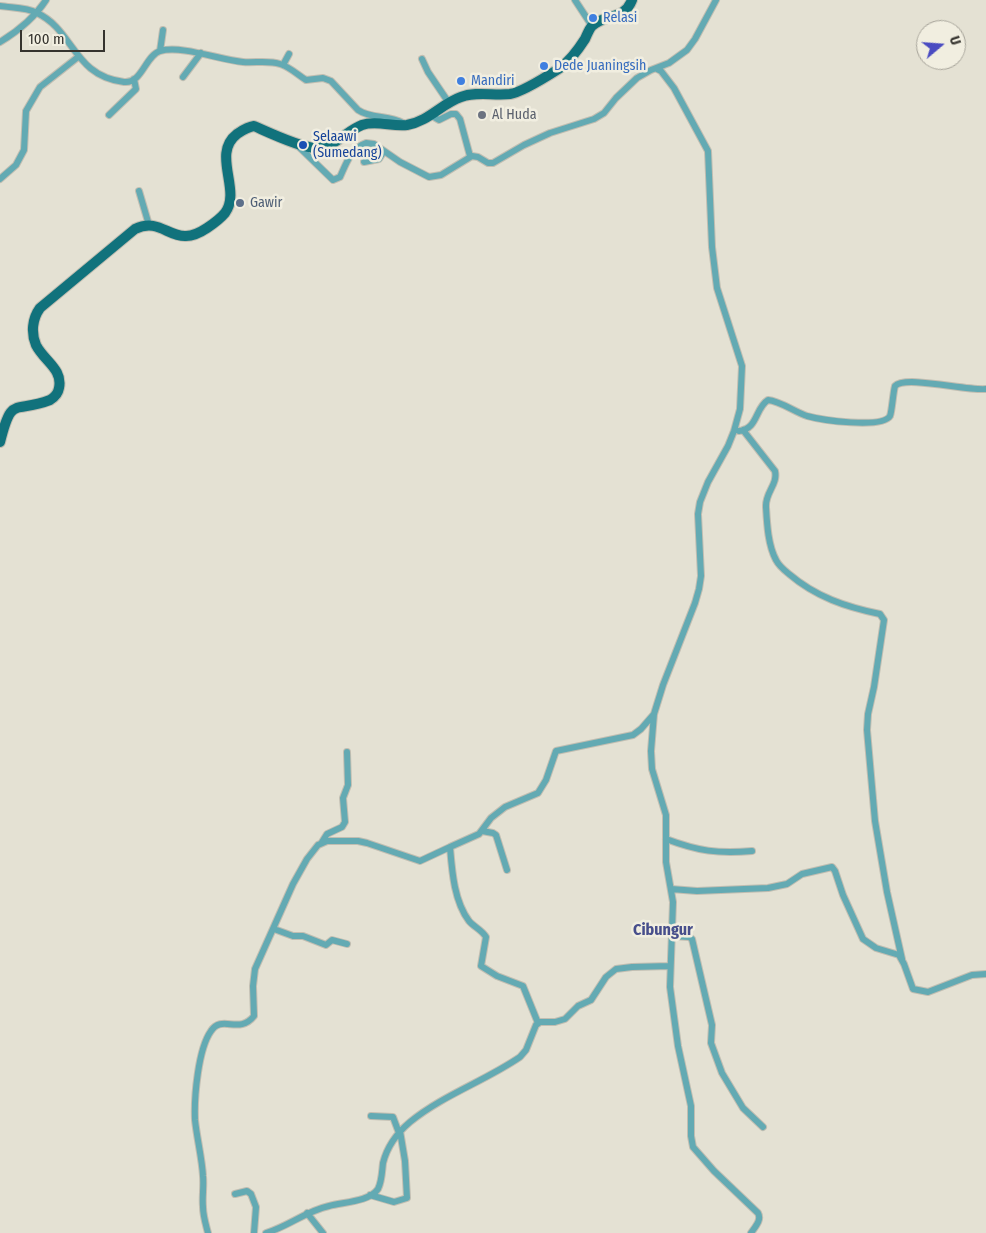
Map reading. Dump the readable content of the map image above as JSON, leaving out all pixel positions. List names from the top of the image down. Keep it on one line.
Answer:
{"districts":["Cibungur"],"places":["Relasi","Dede Juaningsih","Mandiri","Al Huda","Selaawi (Sumedang)","Gawir"],"scale_bar":"100 m","north":"right"}
